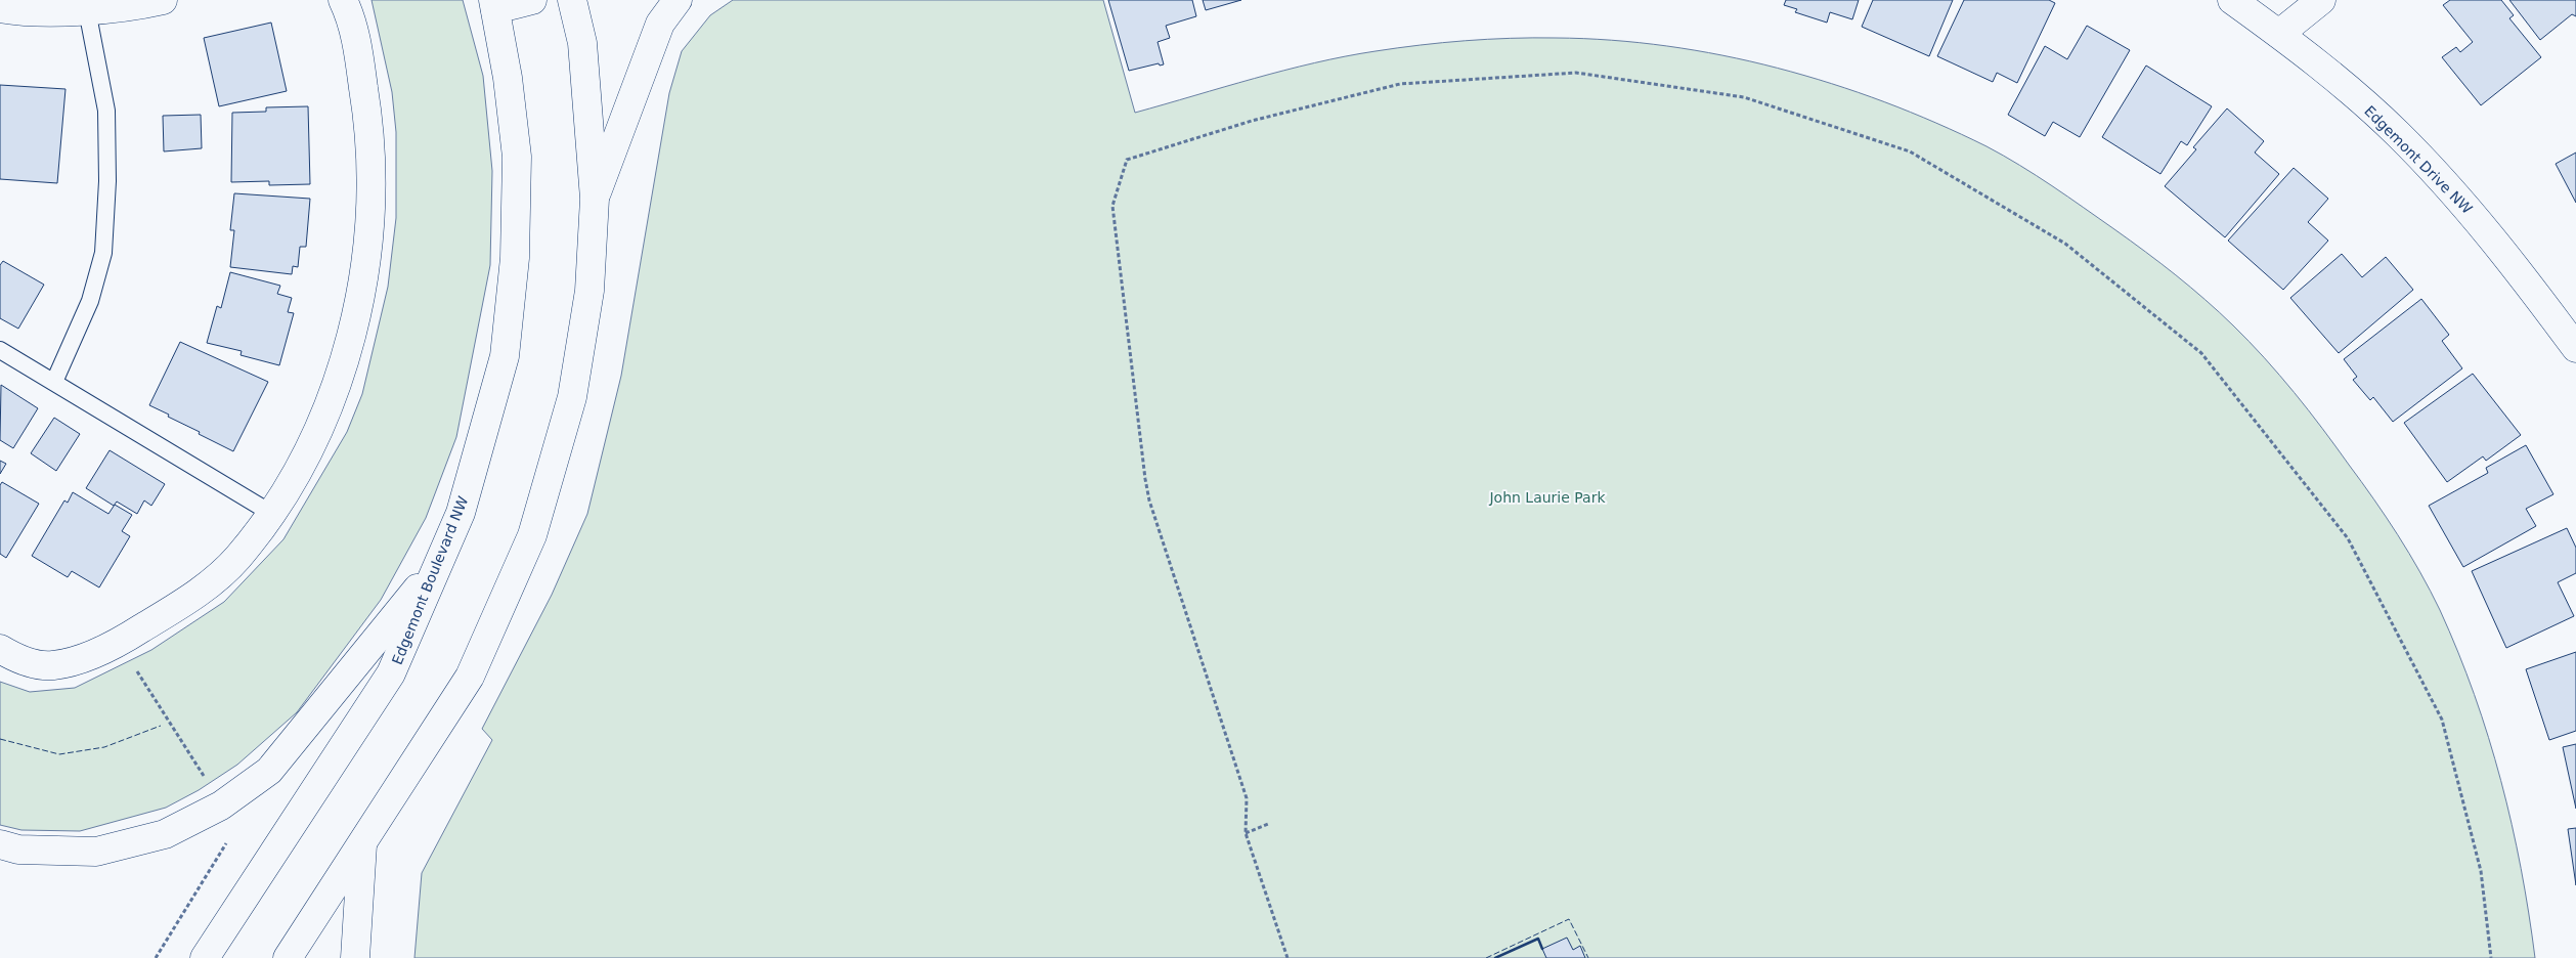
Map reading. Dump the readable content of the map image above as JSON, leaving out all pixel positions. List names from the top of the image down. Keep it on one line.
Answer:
{"streets":{"main road":["Edgemont Drive NW","Edgemont Boulevard NW"]},"parks":["John Laurie Park"]}
